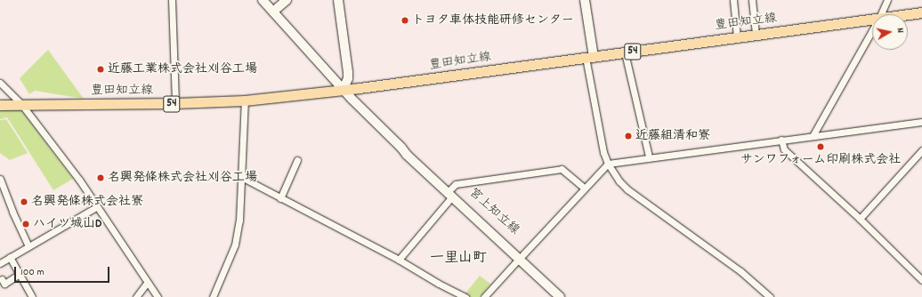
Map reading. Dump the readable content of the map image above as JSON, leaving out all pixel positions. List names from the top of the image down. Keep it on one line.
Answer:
{"streets":{"main road":["豊田知立線","54","宮上知立線"]},"crossings":[["豊田知立線","宮上知立線"]],"districts":["一里山町"],"places":["トヨタ車体技能研修センター","近藤工業株式会社刈谷工場","近藤組清和寮","サンワフォーム印刷株式会社","名興発條株式会社刈谷工場","名興発條株式会社寮","ハイツ城山D"],"scale_bar":"100 m","north":"right"}
